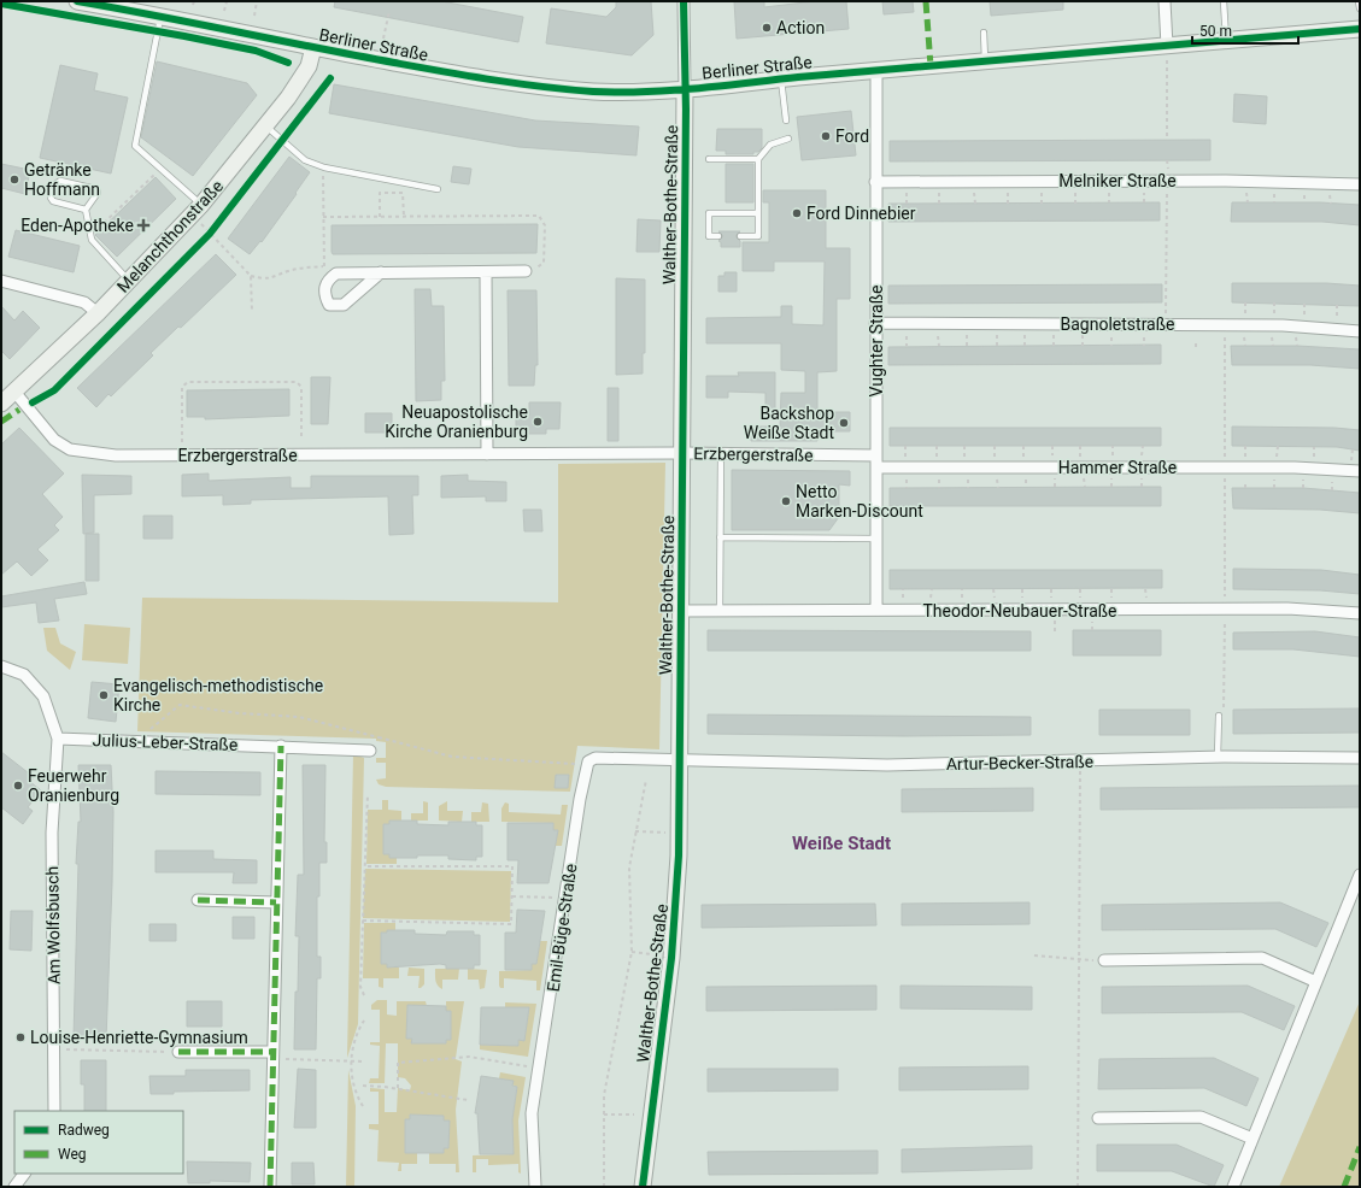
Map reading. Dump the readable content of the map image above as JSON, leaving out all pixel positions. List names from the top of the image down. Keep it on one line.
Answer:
{"streets":{"street":["Berliner Straße","Melniker Straße","Walther-Bothe-Straße","Melanchthonstraße","Bagnoletstraße","Vughter Straße","Erzbergerstraße","Hammer Straße","Theodor-Neubauer-Straße","Julius-Leber-Straße","Artur-Becker-Straße","Am Wolfsbusch","Emil-Büge-Straße"]},"crossings":[["Berliner Straße","Walther-Bothe-Straße"],["Berliner Straße","Melanchthonstraße"],["Berliner Straße","Vughter Straße"],["Melniker Straße","Vughter Straße"],["Walther-Bothe-Straße","Erzbergerstraße"],["Walther-Bothe-Straße","Theodor-Neubauer-Straße"],["Walther-Bothe-Straße","Artur-Becker-Straße"],["Walther-Bothe-Straße","Emil-Büge-Straße"],["Melanchthonstraße","Erzbergerstraße"],["Bagnoletstraße","Vughter Straße"],["Vughter Straße","Erzbergerstraße"],["Vughter Straße","Hammer Straße"],["Vughter Straße","Theodor-Neubauer-Straße"],["Erzbergerstraße","Hammer Straße"],["Julius-Leber-Straße","Am Wolfsbusch"],["Artur-Becker-Straße","Emil-Büge-Straße"]],"districts":["Weiße Stadt"],"places":{"other":["Action","Ford","Getränke Hoffmann","Ford Dinnebier","Neuapostolische Kirche Oranienburg","Backshop Weiße Stadt","Netto Marken-Discount","Evangelisch-methodistische Kirche","Feuerwehr Oranienburg","Louise-Henriette-Gymnasium"],"health":["Eden-Apotheke"]},"legend":["Radweg","Weg"],"scale_bar":"50 m"}
